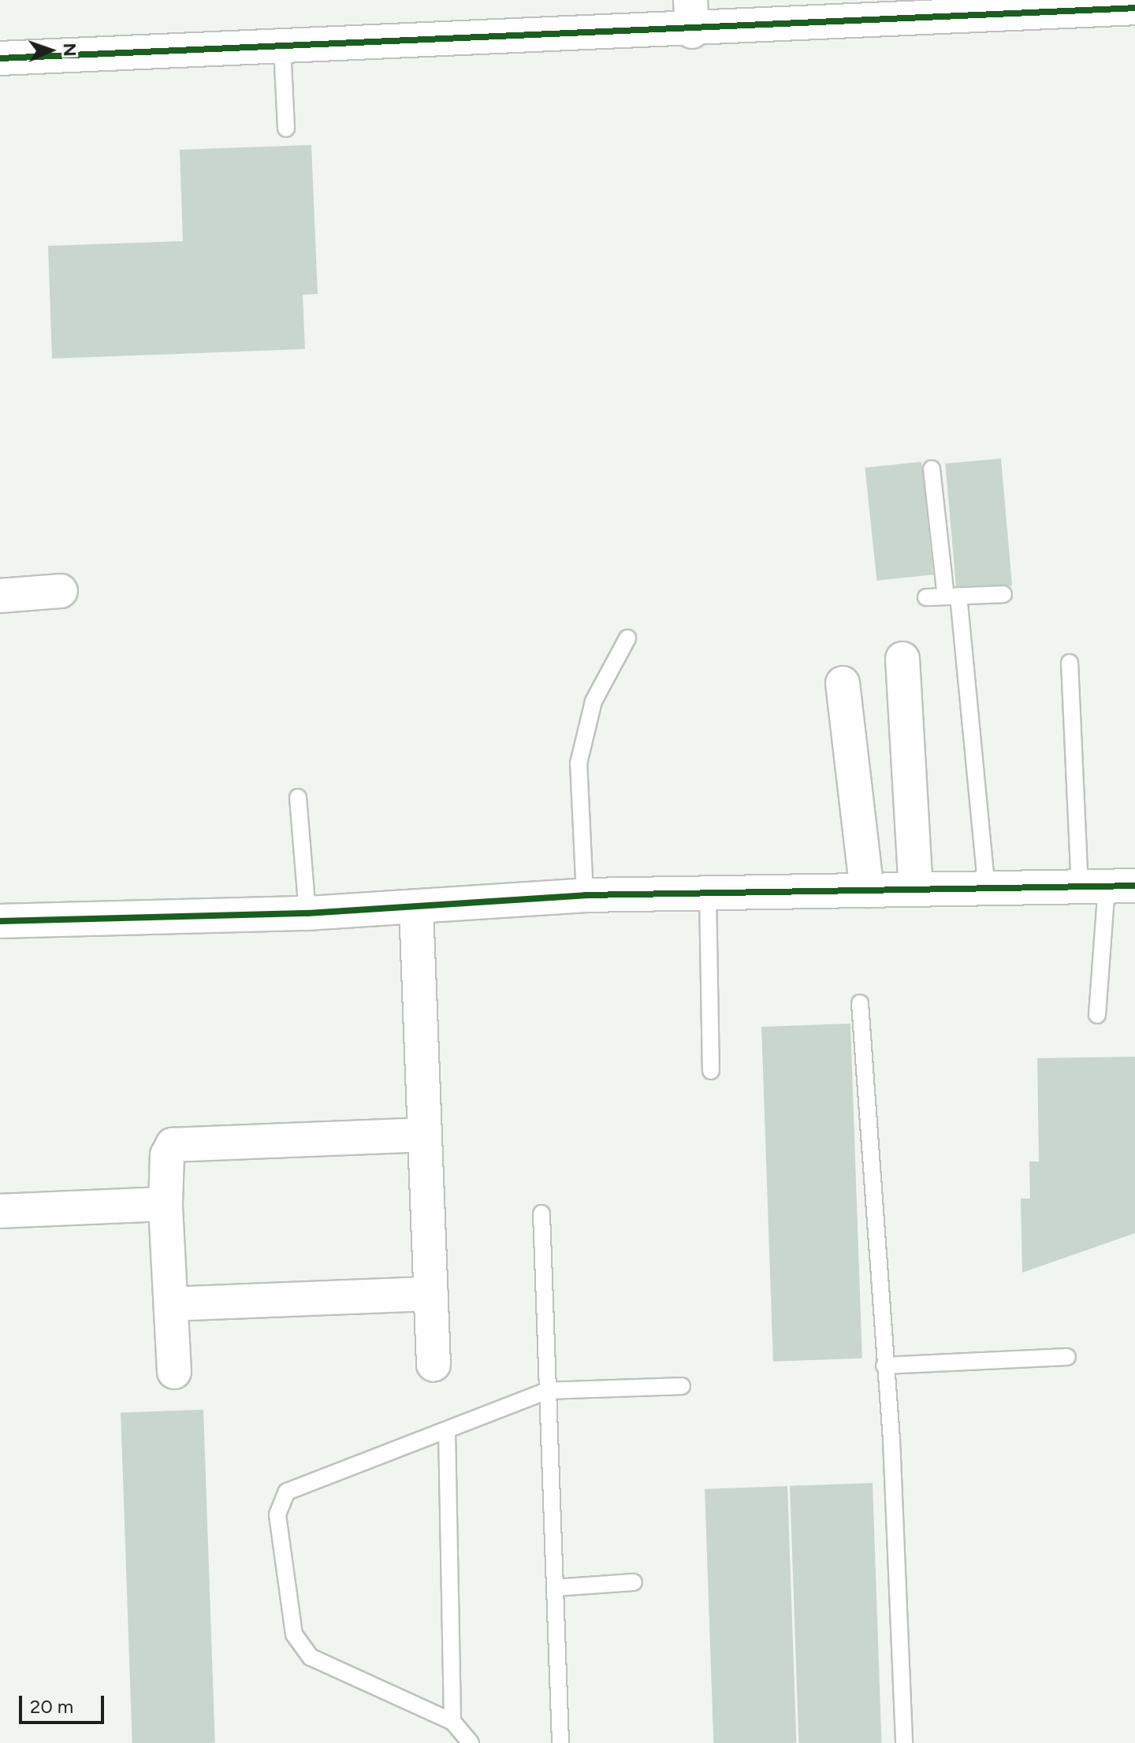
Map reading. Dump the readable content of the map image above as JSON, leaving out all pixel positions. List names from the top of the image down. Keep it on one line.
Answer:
{"scale_bar":"20 m","north":"right"}
